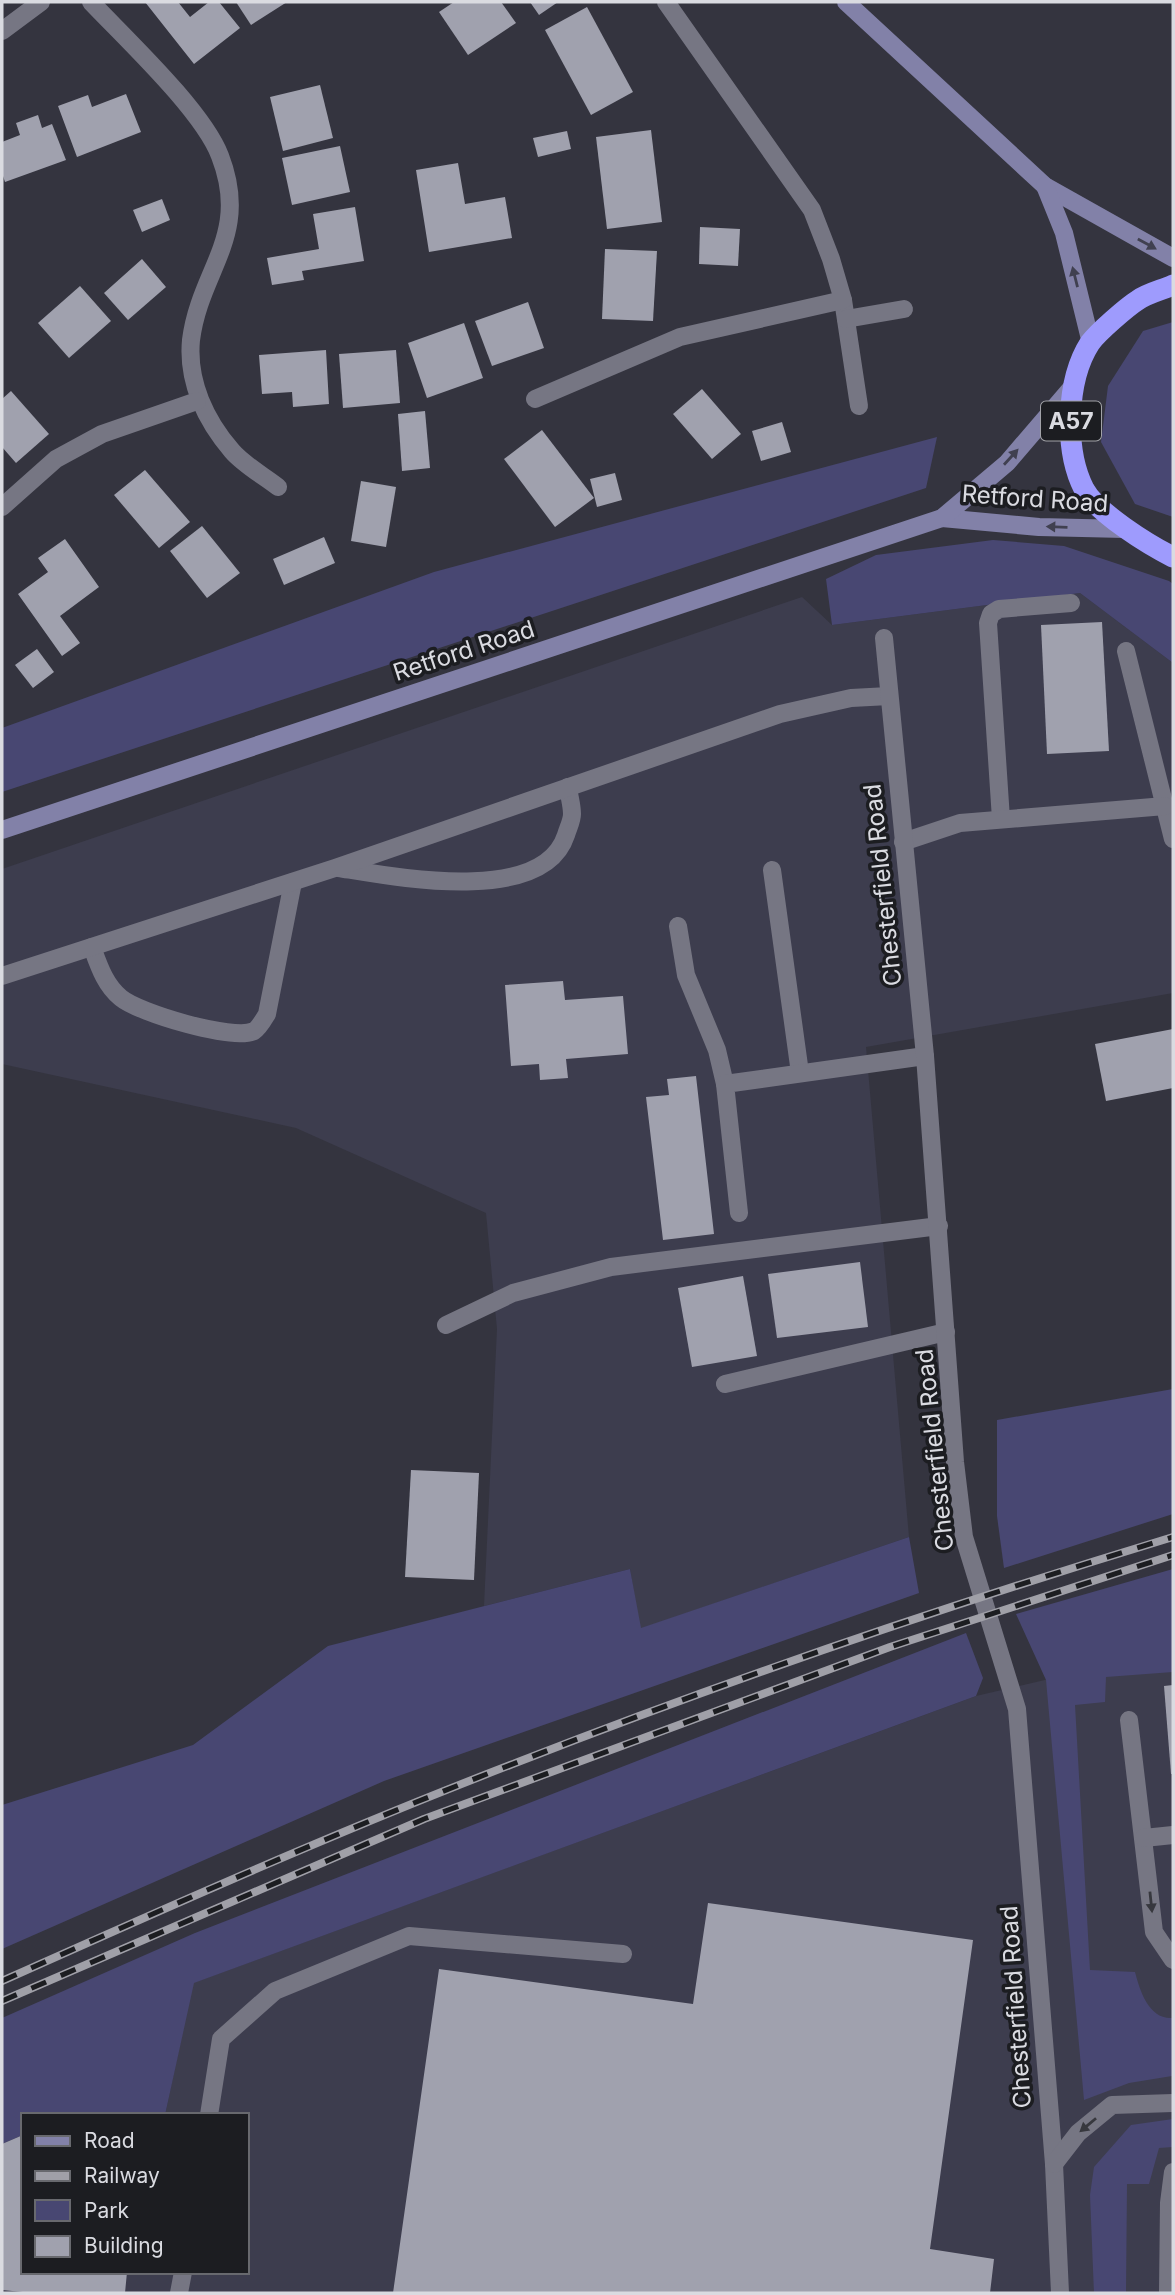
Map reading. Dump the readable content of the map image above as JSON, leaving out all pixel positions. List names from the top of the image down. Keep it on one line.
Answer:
{"streets":{"highway":["A57"],"main road":["Retford Road"],"street":["Chesterfield Road"]},"crossings":[["A57","Retford Road"]],"legend":["Road","Railway","Park","Building"]}
